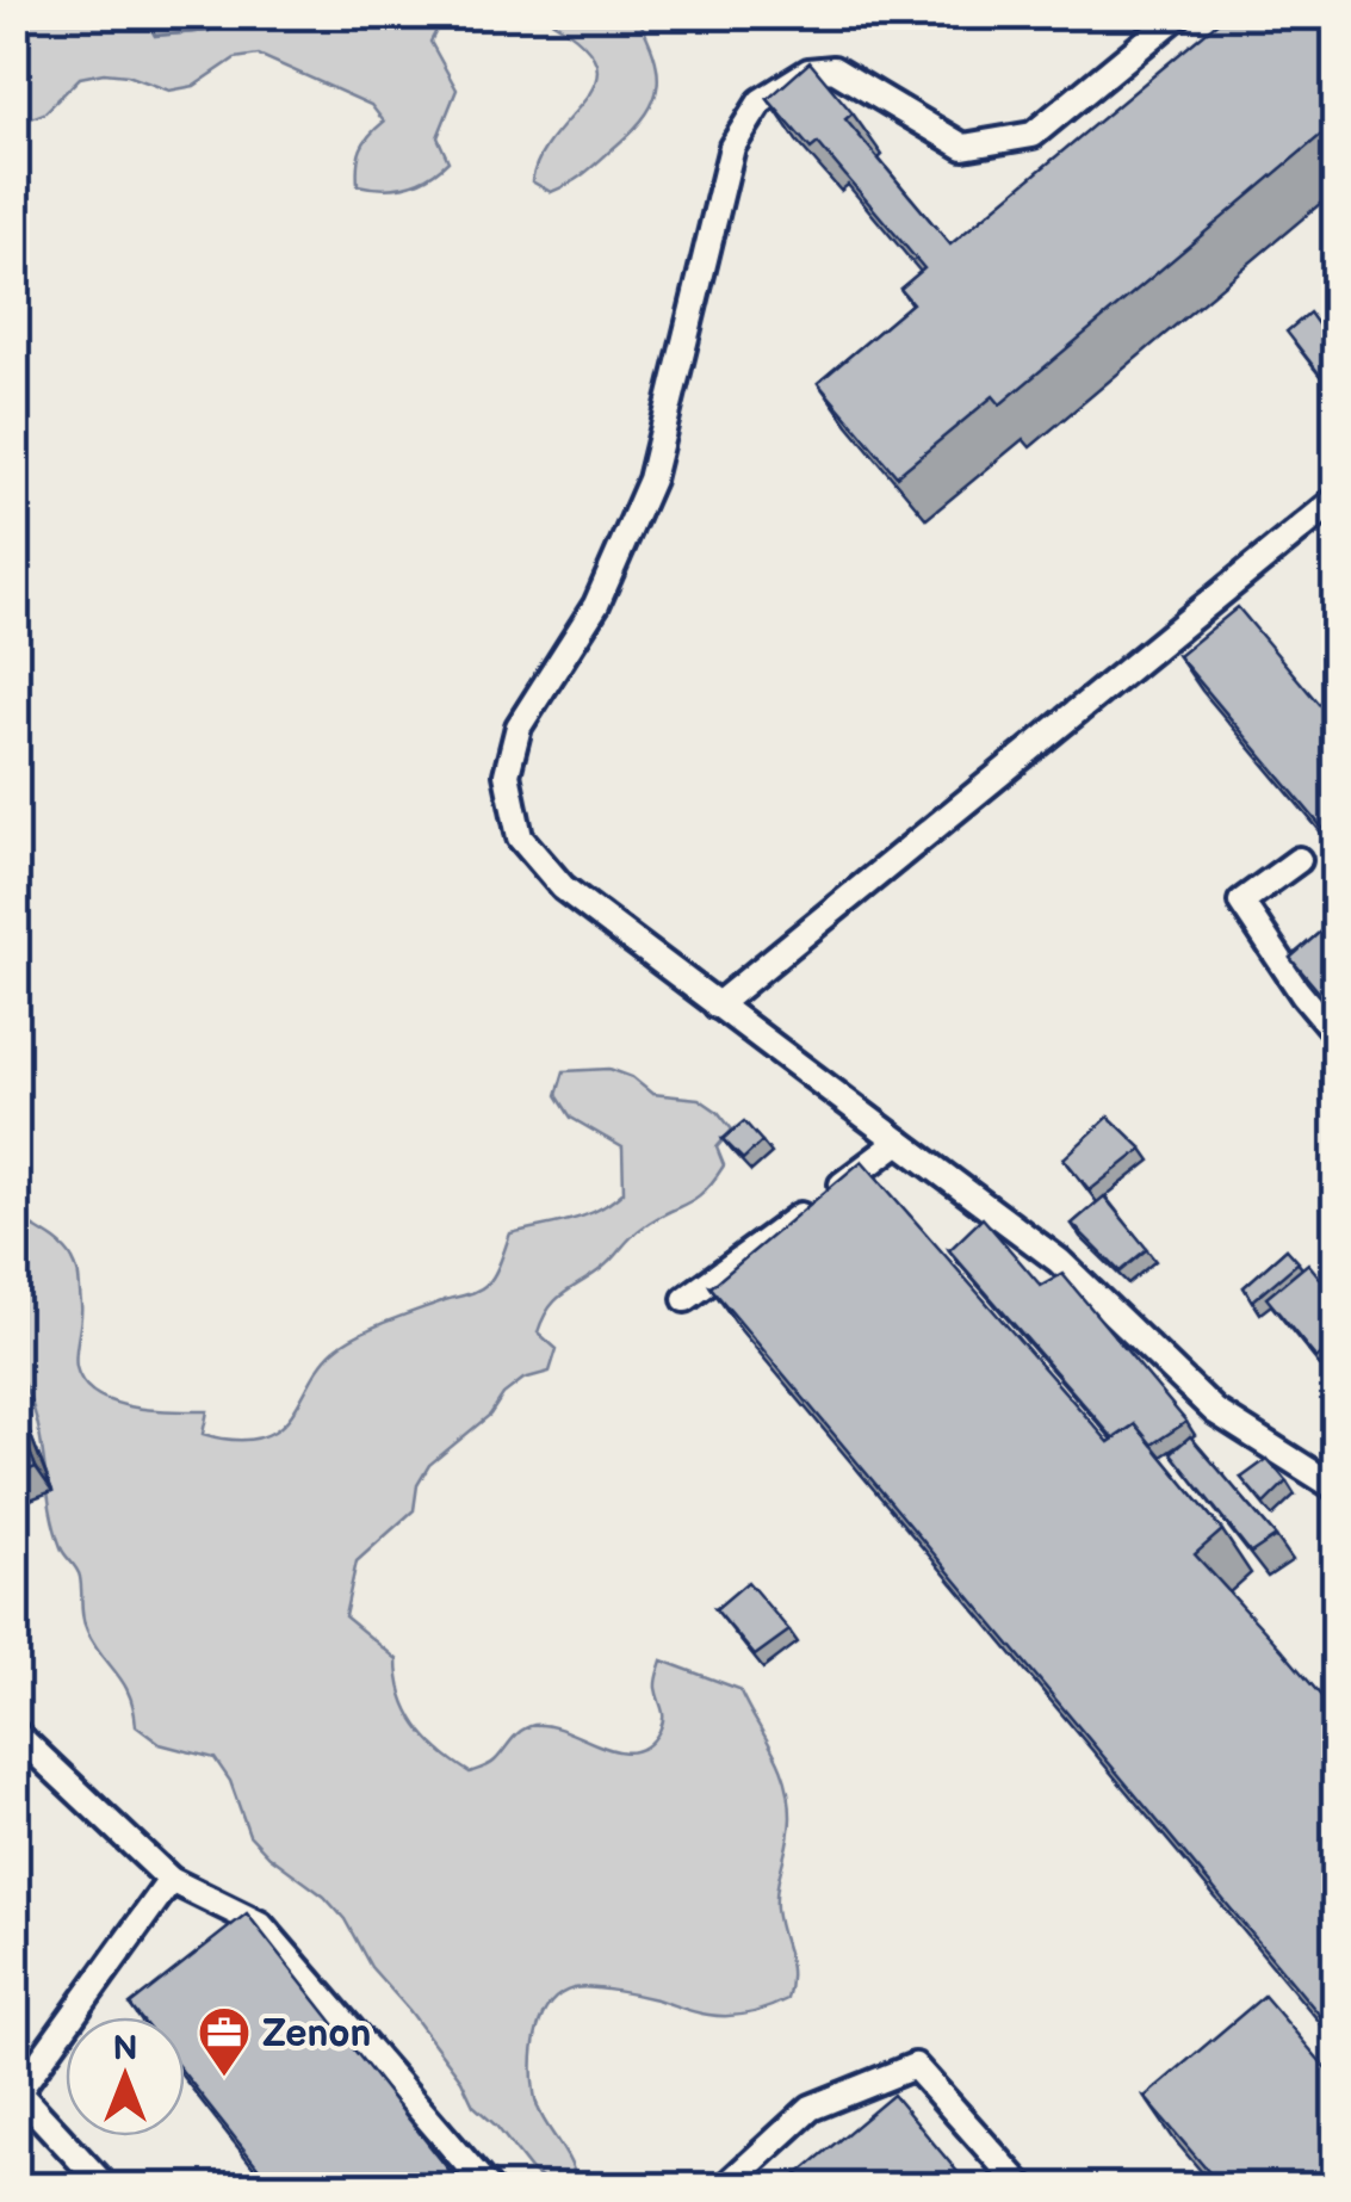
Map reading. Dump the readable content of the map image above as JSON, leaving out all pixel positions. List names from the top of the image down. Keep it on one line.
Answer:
{"places":{"office":["Zenon"]},"north":"top"}
